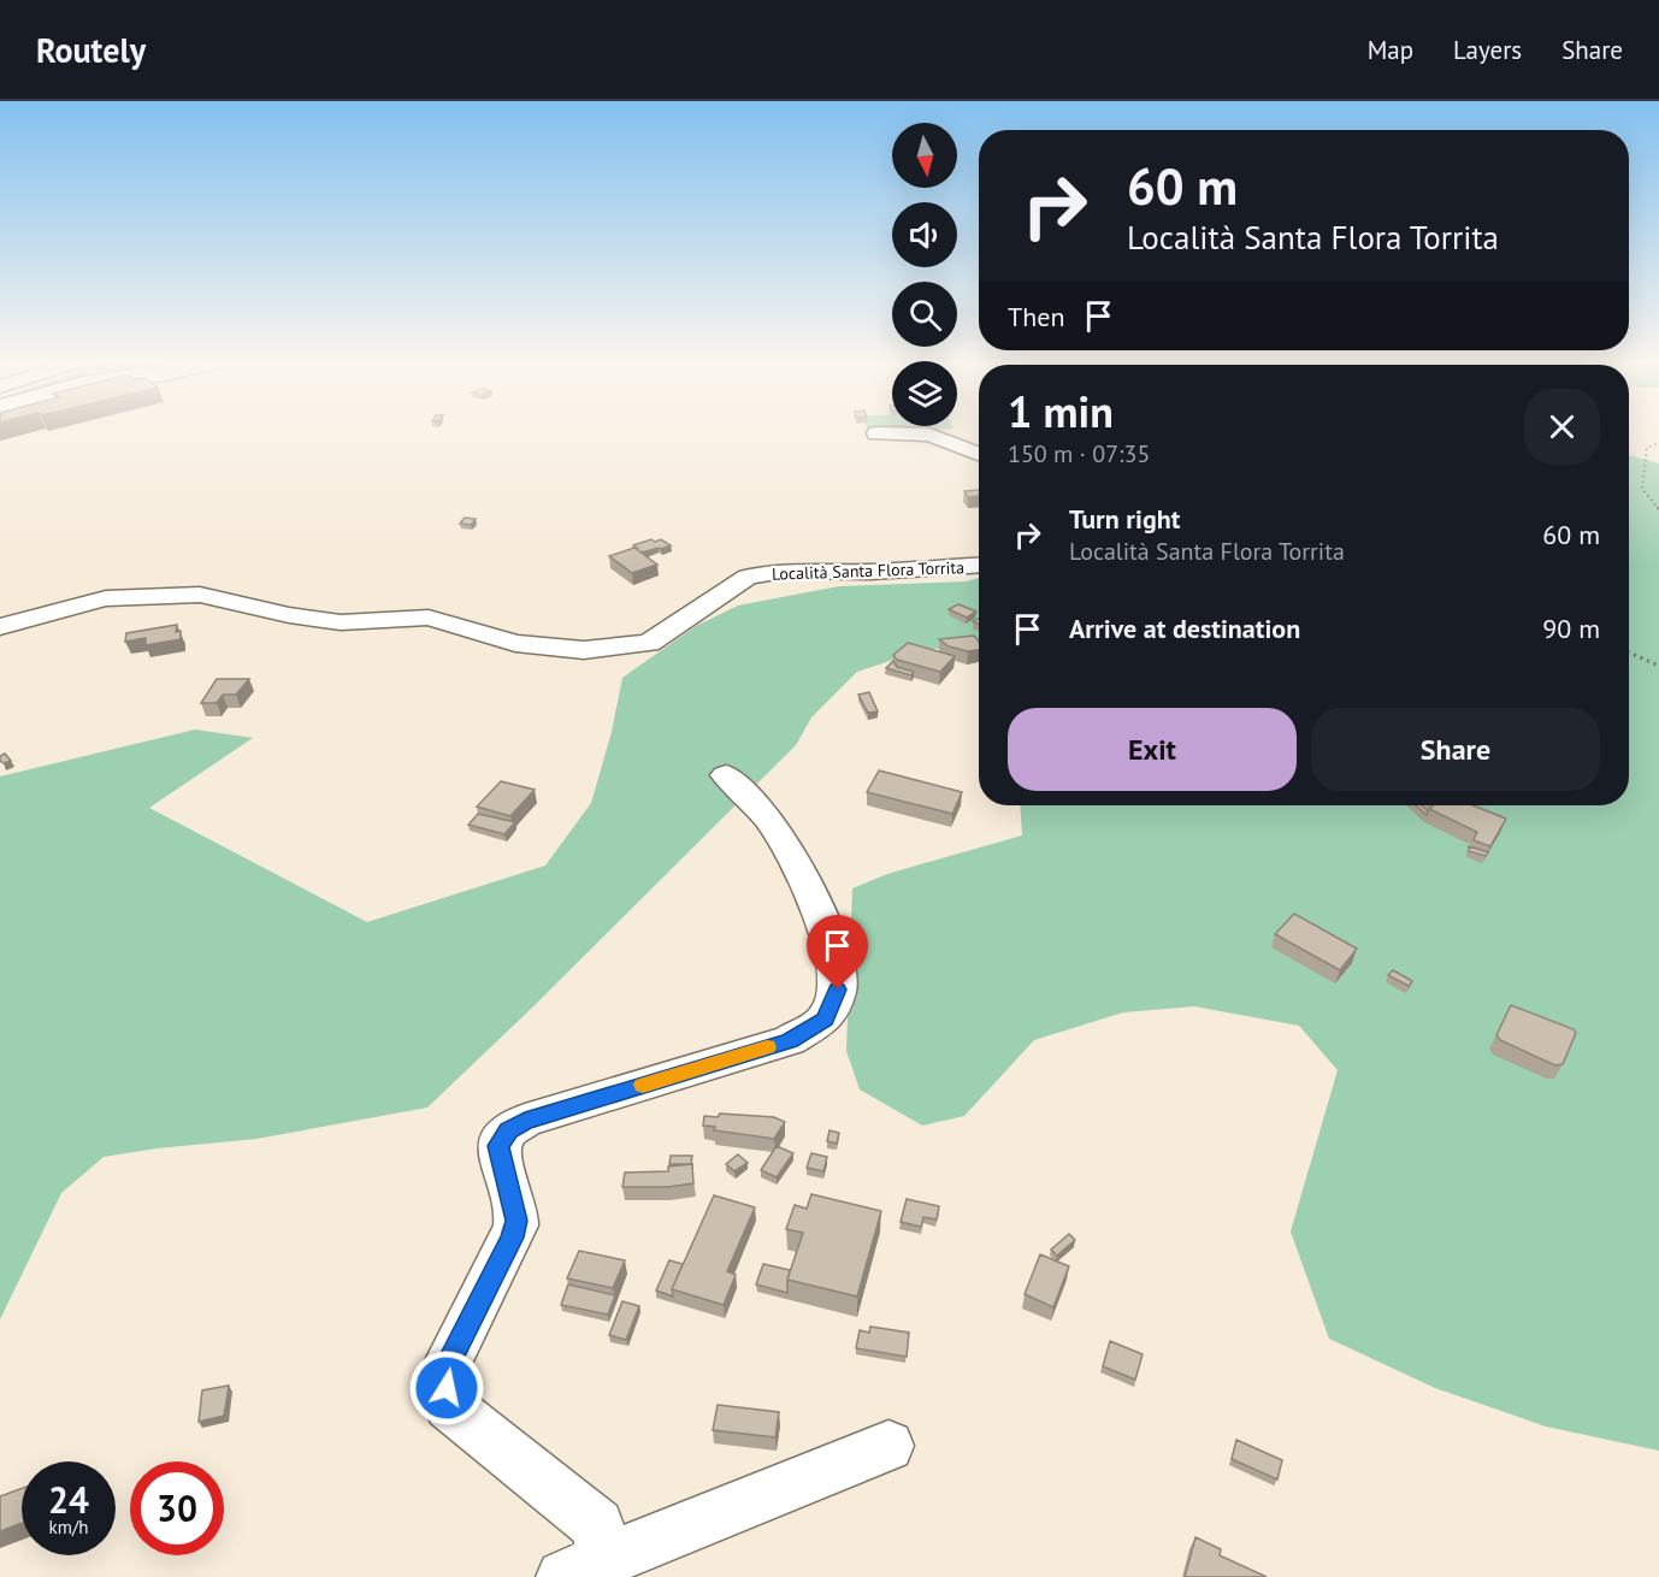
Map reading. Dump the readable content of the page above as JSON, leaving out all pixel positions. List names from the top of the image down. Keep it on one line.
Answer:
{"streets":{"street":["Località Santa Flora Torrita"]},"north":"bottom","page":{"header":"Routely","nav":["Map","Layers","Share"],"turn":["60 m","Località Santa Flora Torrita"],"then":"Then","heading":["1 min","150 m · 07:35"],"list":[{"name":"Turn right","note":"Località Santa Flora Torrita","value":"60 m"},{"name":"Arrive at destination","value":"90 m"}],"buttons":["Exit","Share"],"speed":"24 km/h","limit":"30"}}
